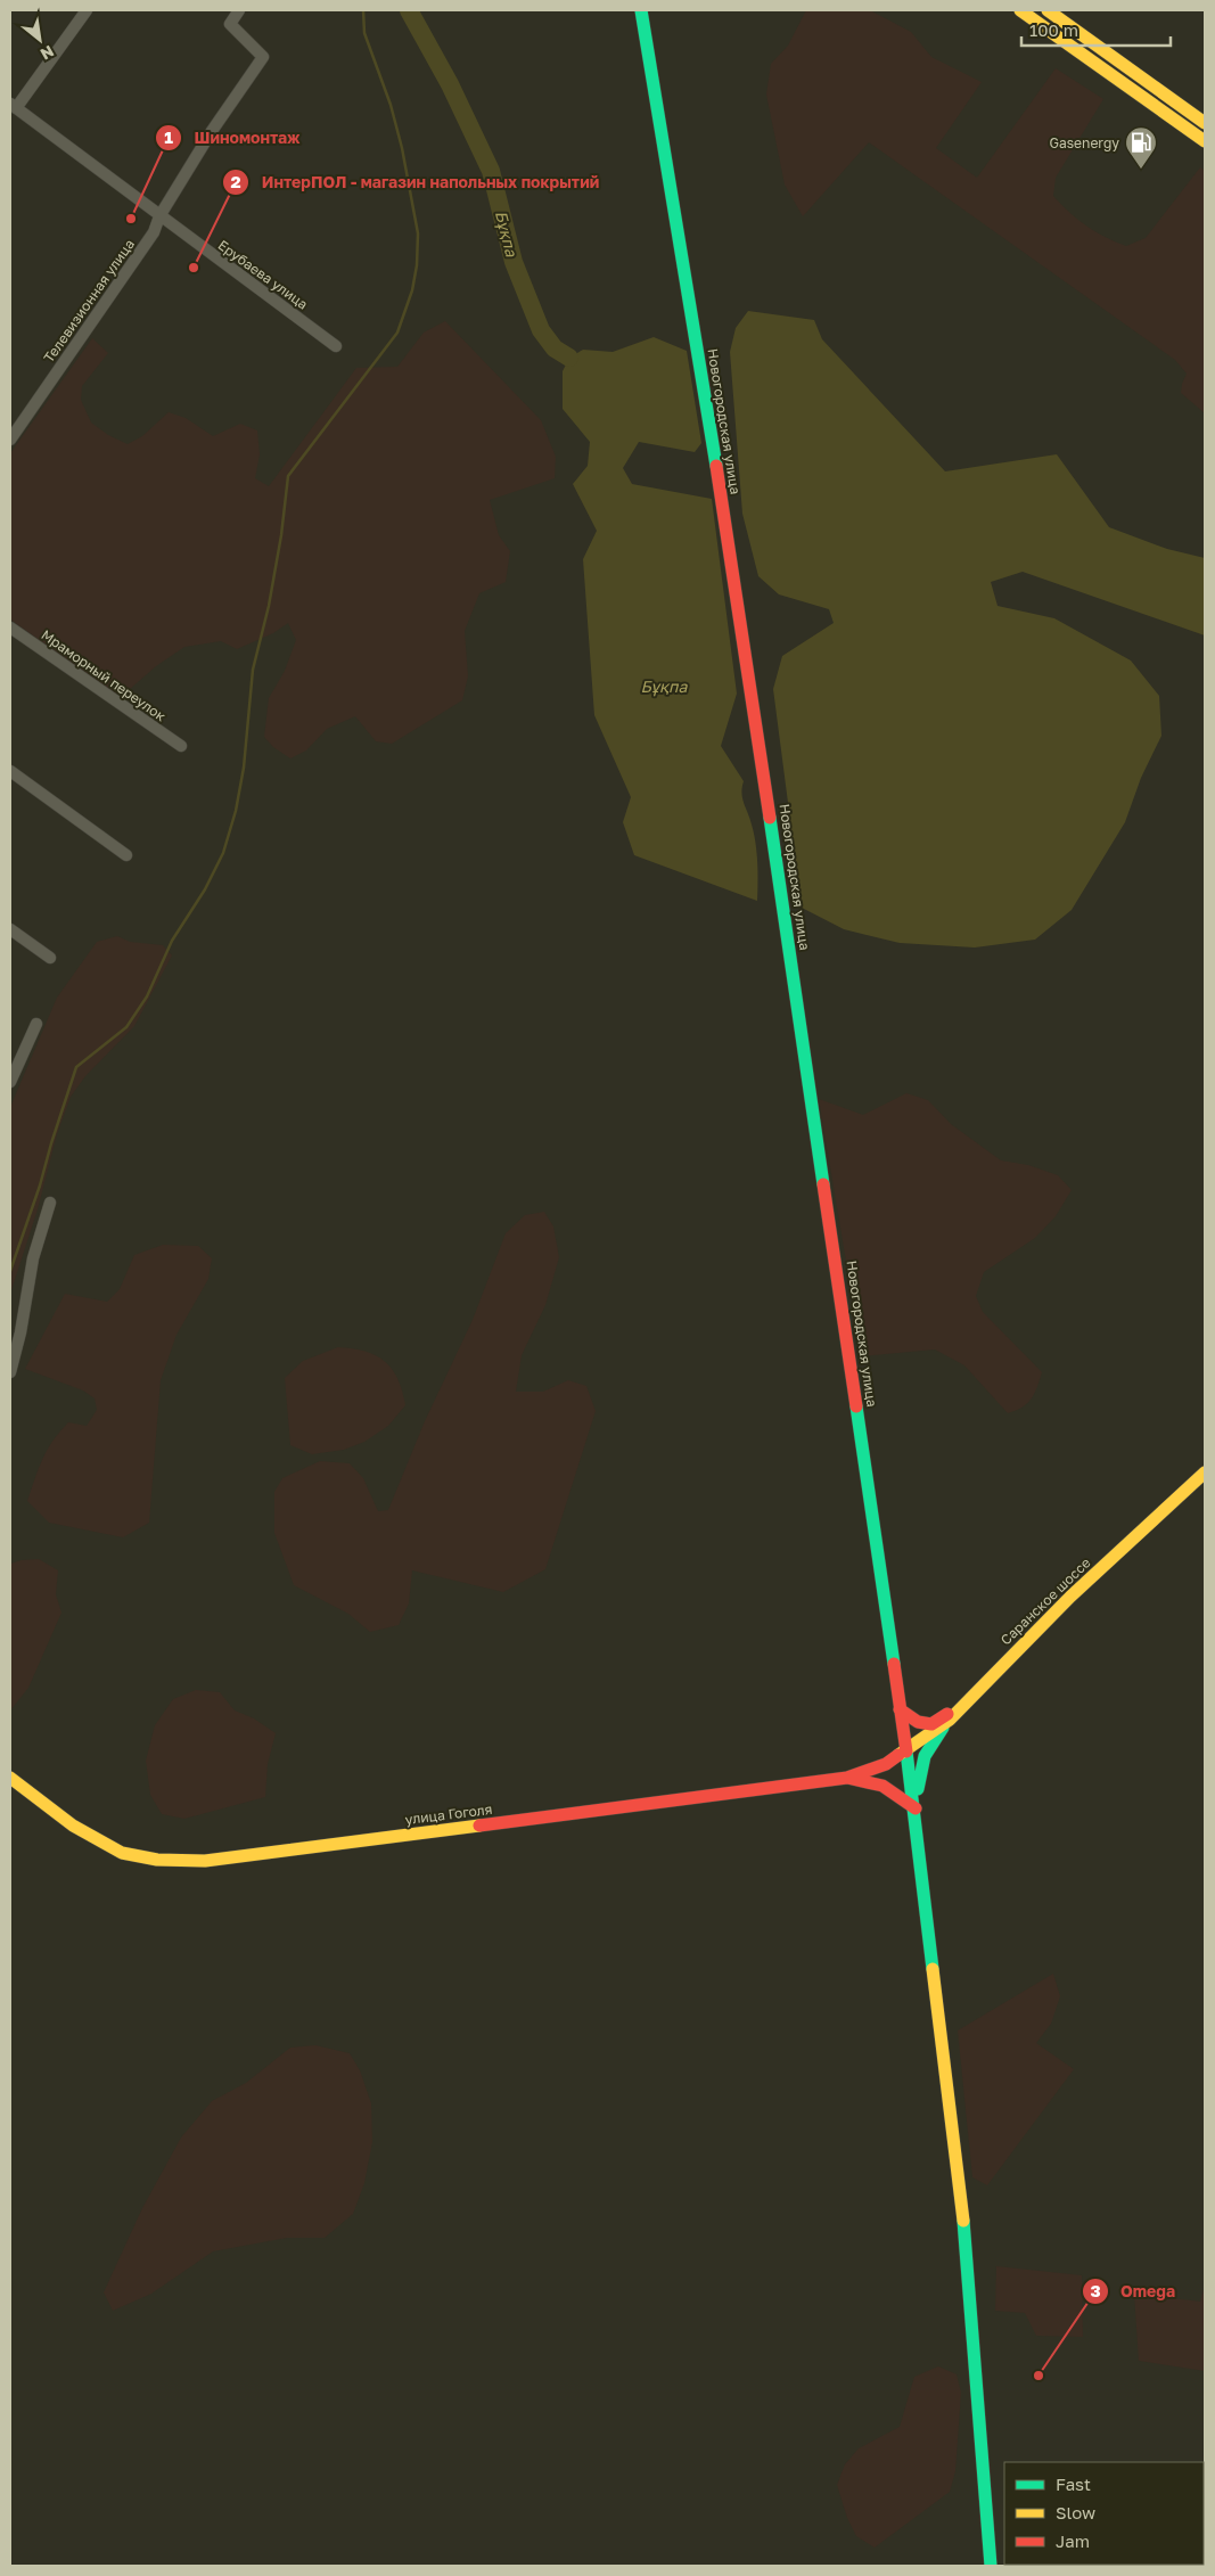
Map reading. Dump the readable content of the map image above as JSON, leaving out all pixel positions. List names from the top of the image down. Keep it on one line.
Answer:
{"streets":{"main road":["Новогородская улица","Саранское шоссе","улица Гоголя"],"street":["Ерубаева улица","Телевизионная улица","Мраморный переулок"]},"crossings":[["Ерубаева улица","Телевизионная улица"],["Новогородская улица","Саранское шоссе"],["Новогородская улица","улица Гоголя"],["Саранское шоссе","улица Гоголя"]],"water":["Бұқпа"],"places":{"fuel station":["Gasenergy"],"other":["Шиномонтаж","ИнтерПОЛ - магазин напольных покрытий","Omega"]},"legend":["Fast","Slow","Jam"],"scale_bar":"100 m","north":"bottom right"}
